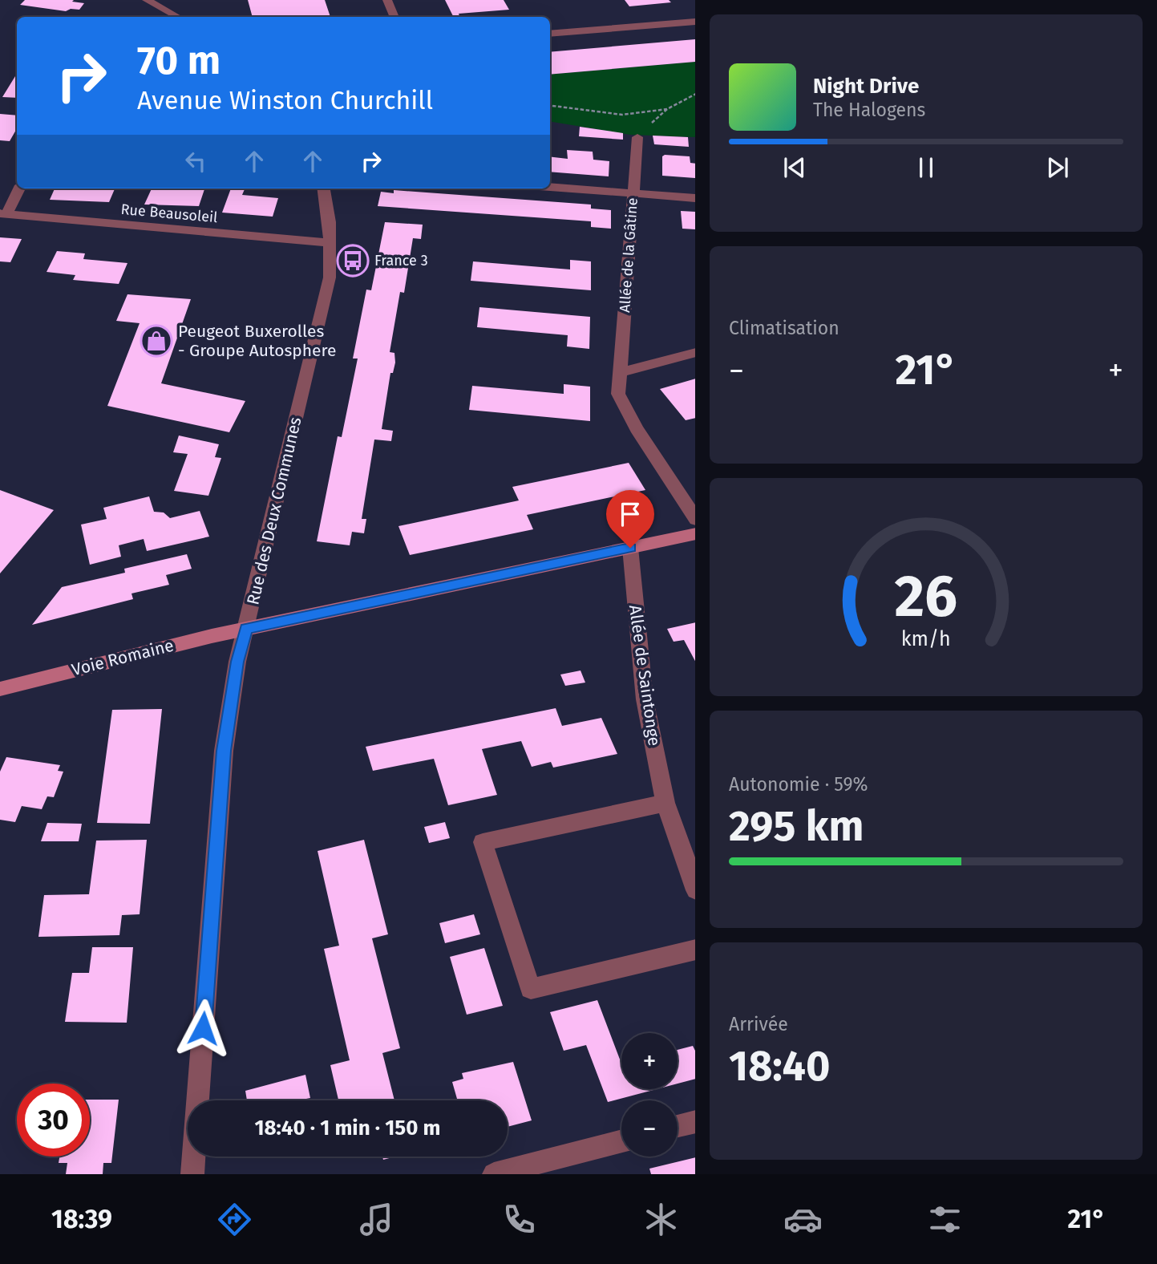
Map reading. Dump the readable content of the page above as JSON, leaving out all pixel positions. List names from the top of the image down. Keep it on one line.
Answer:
{"streets":{"street":["Rue Beausoleil","Allée de la Gâtine","Rue des Deux Communes","Voie Romaine","Allée de Saintonge"]},"crossings":[["Rue Beausoleil","Rue des Deux Communes"],["Rue des Deux Communes","Voie Romaine"],["Voie Romaine","Allée de Saintonge"]],"places":{"bus stop":["France 3"],"shop":["Peugeot Buxerolles - Groupe Autosphere"]},"page":{"turn":["70 m","Avenue Winston Churchill"],"song":["Night Drive","The Halogens"],"tile":["Climatisation",["Autonomie · 59%","295 km"],["Arrivée","18:40"]],"heat":["−","21°","+"],"map_buttons":["+","−"],"limit":"30","trip":"18:40 · 1 min · 150 m","tabs":["18:39","21°"],"gauge":["26","km/h"]}}
